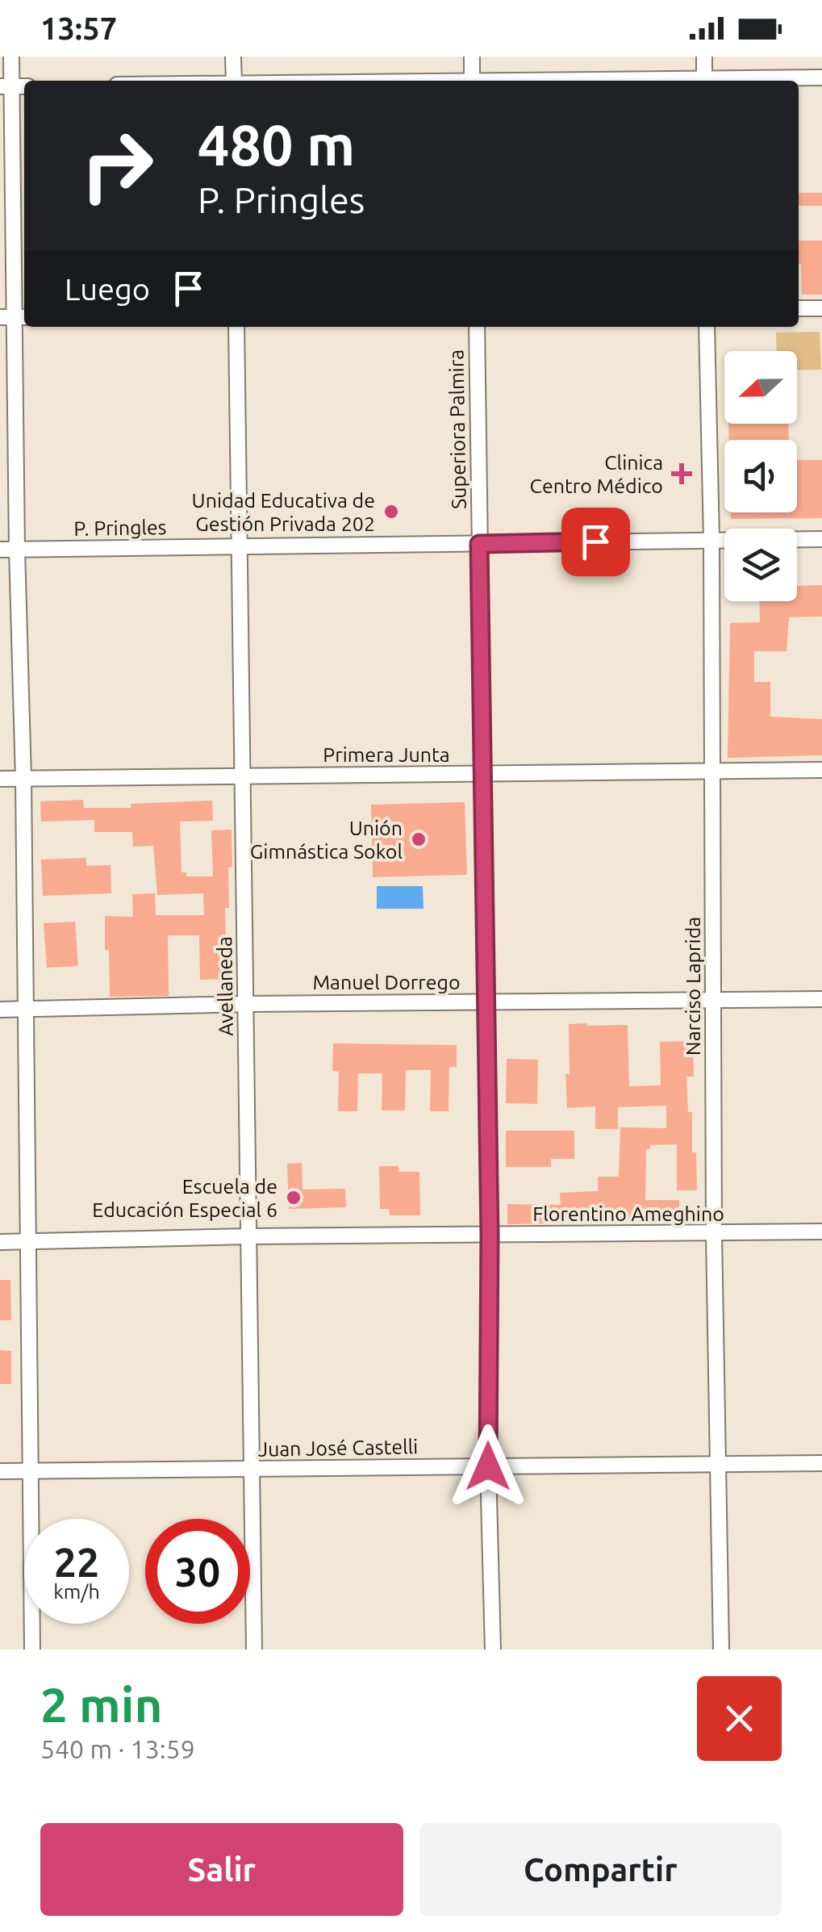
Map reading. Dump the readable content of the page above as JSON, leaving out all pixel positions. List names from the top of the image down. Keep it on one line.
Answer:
{"streets":{"street":["Superiora Palmira","P. Pringles","Primera Junta","Manuel Dorrego","Avellaneda","Narciso Laprida","Florentino Ameghino","Juan José Castelli"]},"crossings":[["Superiora Palmira","P. Pringles"],["Superiora Palmira","Primera Junta"],["Superiora Palmira","Manuel Dorrego"],["Superiora Palmira","Florentino Ameghino"],["Superiora Palmira","Juan José Castelli"],["P. Pringles","Avellaneda"],["P. Pringles","Narciso Laprida"],["Primera Junta","Avellaneda"],["Primera Junta","Narciso Laprida"],["Manuel Dorrego","Avellaneda"],["Manuel Dorrego","Narciso Laprida"],["Avellaneda","Florentino Ameghino"],["Avellaneda","Juan José Castelli"],["Narciso Laprida","Florentino Ameghino"],["Narciso Laprida","Juan José Castelli"]],"places":{"health":["Clinica Centro Médico"],"other":["Unidad Educativa de Gestión Privada 202","Unión Gimnástica Sokol","Escuela de Educación Especial 6"]},"north":"left","page":{"status":"13:57","turn":["480 m","P. Pringles"],"then":"Luego","speed":"22 km/h","limit":"30","heading":["2 min","540 m · 13:59"],"buttons":["Salir","Compartir"]}}
